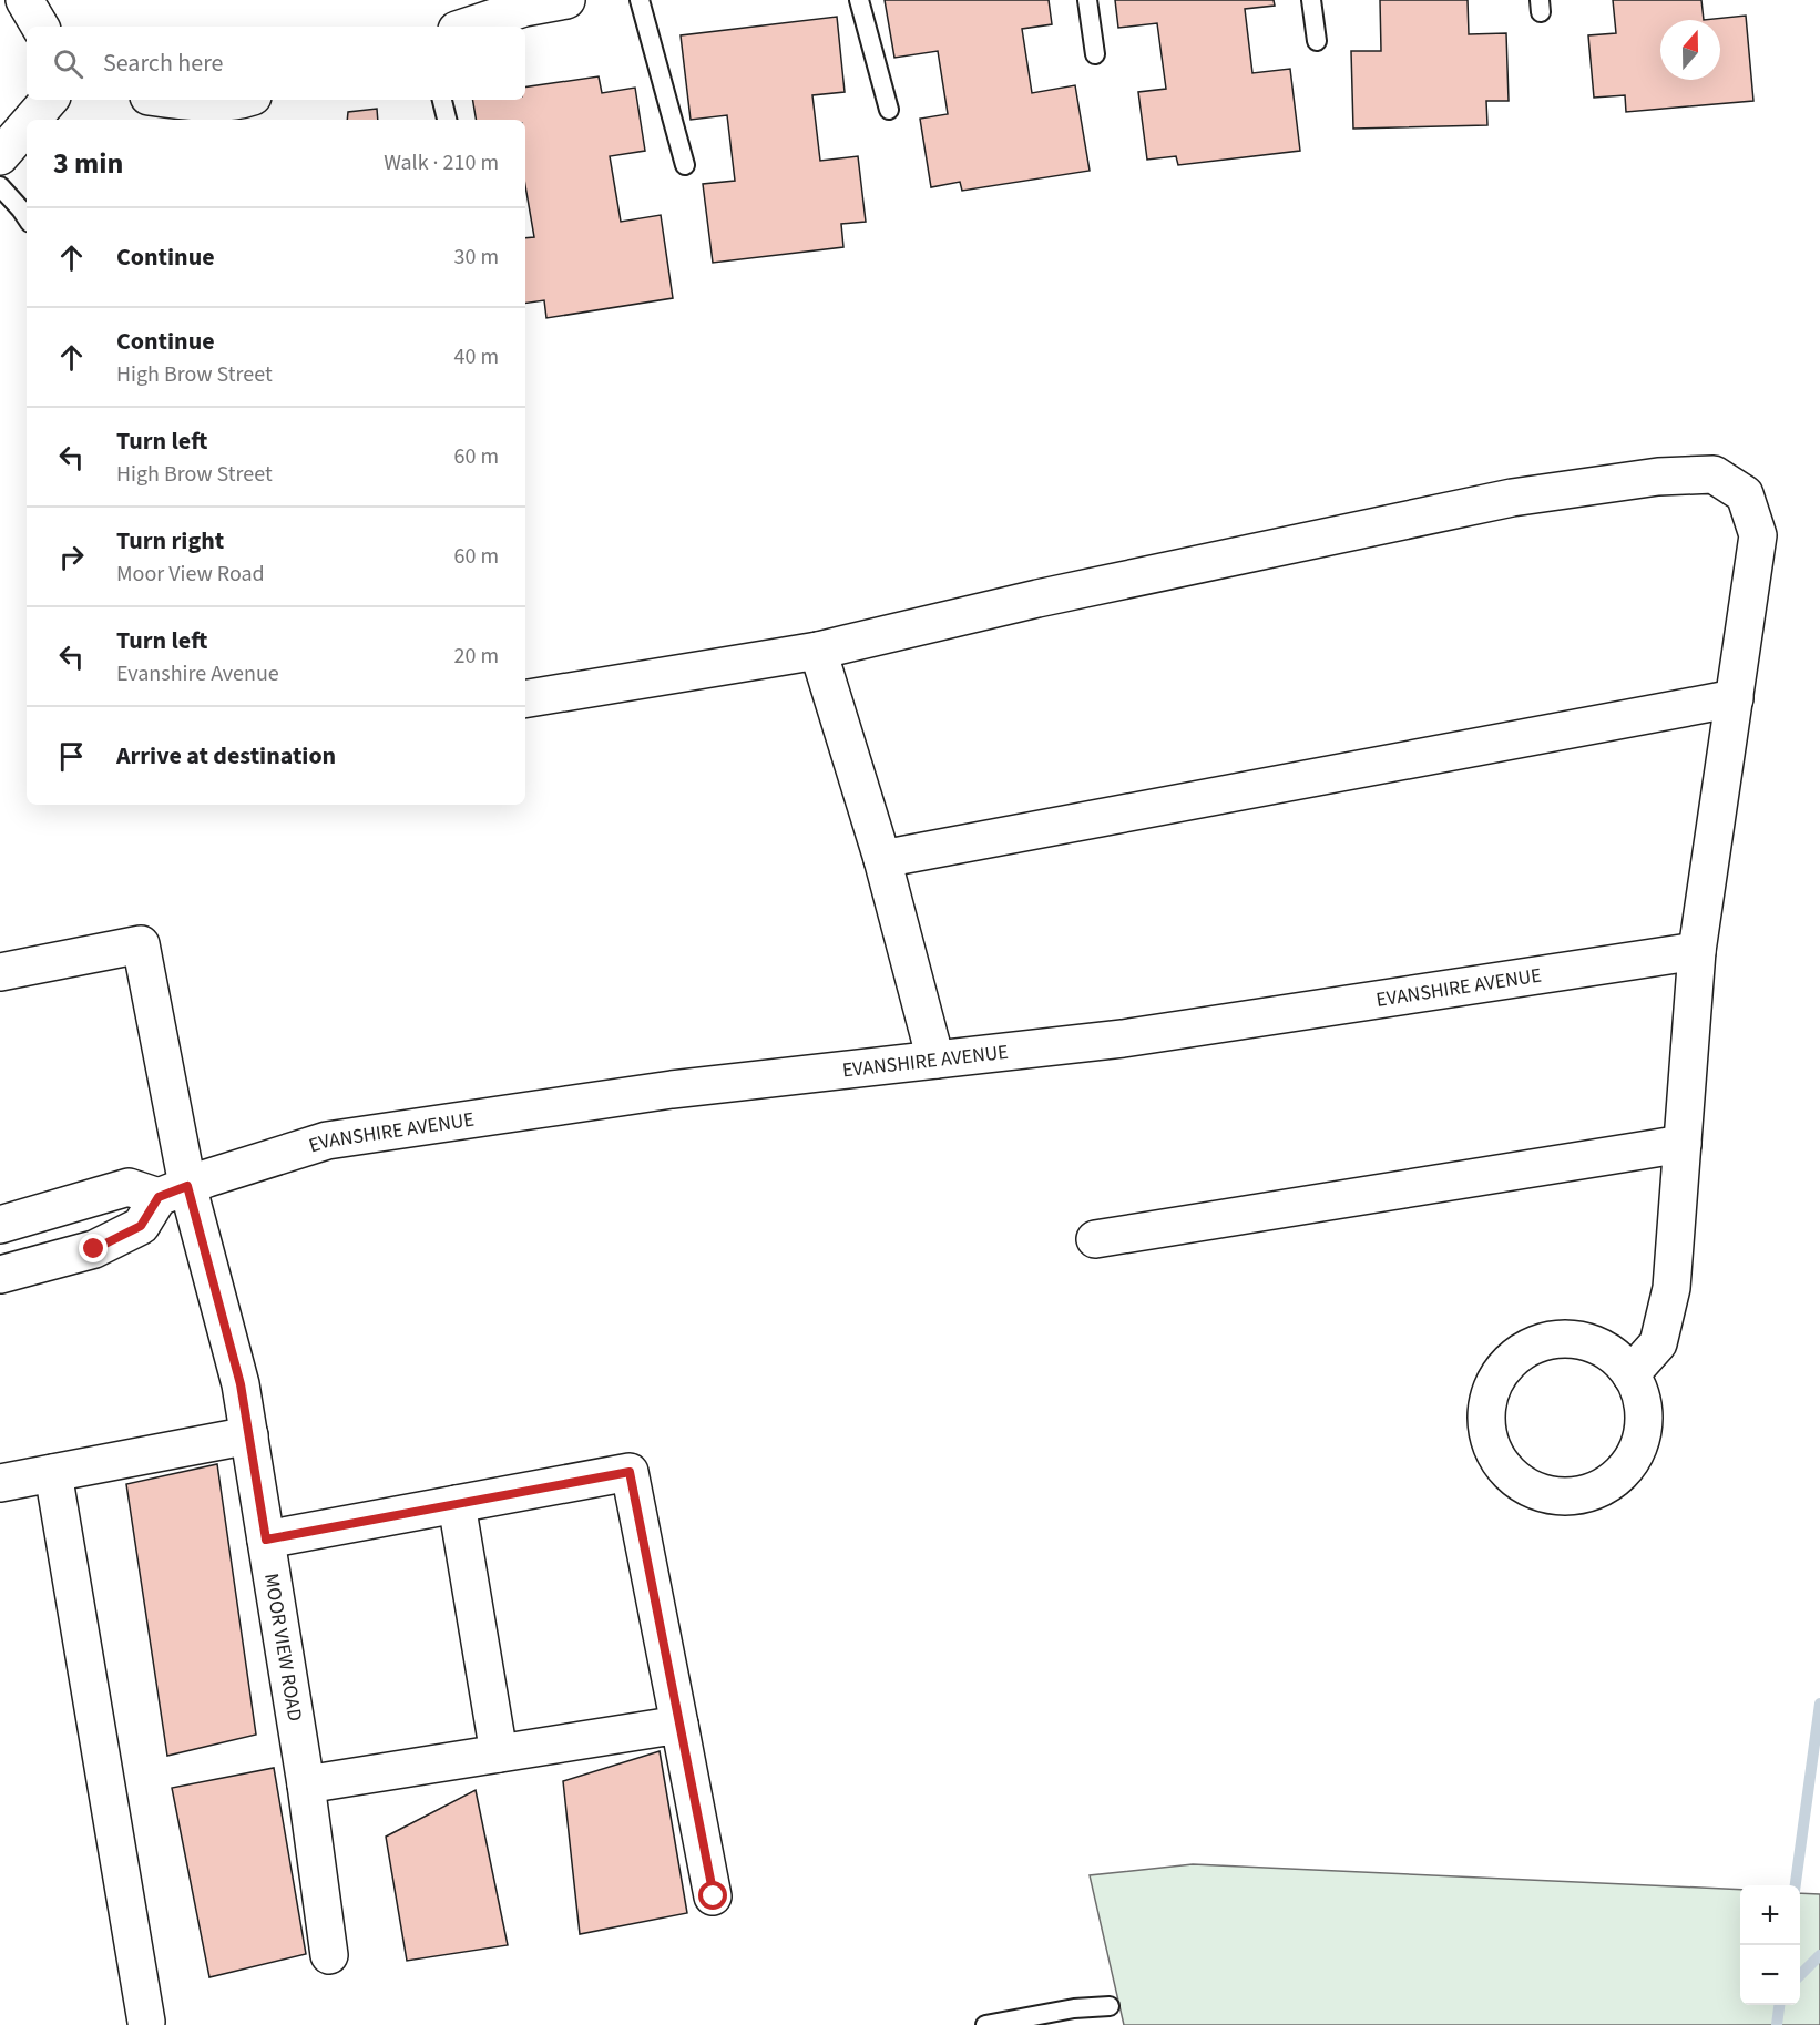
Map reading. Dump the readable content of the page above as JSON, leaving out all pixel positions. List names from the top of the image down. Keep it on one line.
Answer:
{"streets":{"street":["EVANSHIRE AVENUE","MOOR VIEW ROAD"]},"crossings":[["EVANSHIRE AVENUE","MOOR VIEW ROAD"]],"north":"top","page":{"search":"Search here","heading":["3 min","Walk · 210 m"],"list":[["Continue","30 m"],["Continue","High Brow Street","40 m"],["Turn left","High Brow Street","60 m"],["Turn right","Moor View Road","60 m"],["Turn left","Evanshire Avenue","20 m"],"Arrive at destination"],"map_buttons":["+","−"]}}
